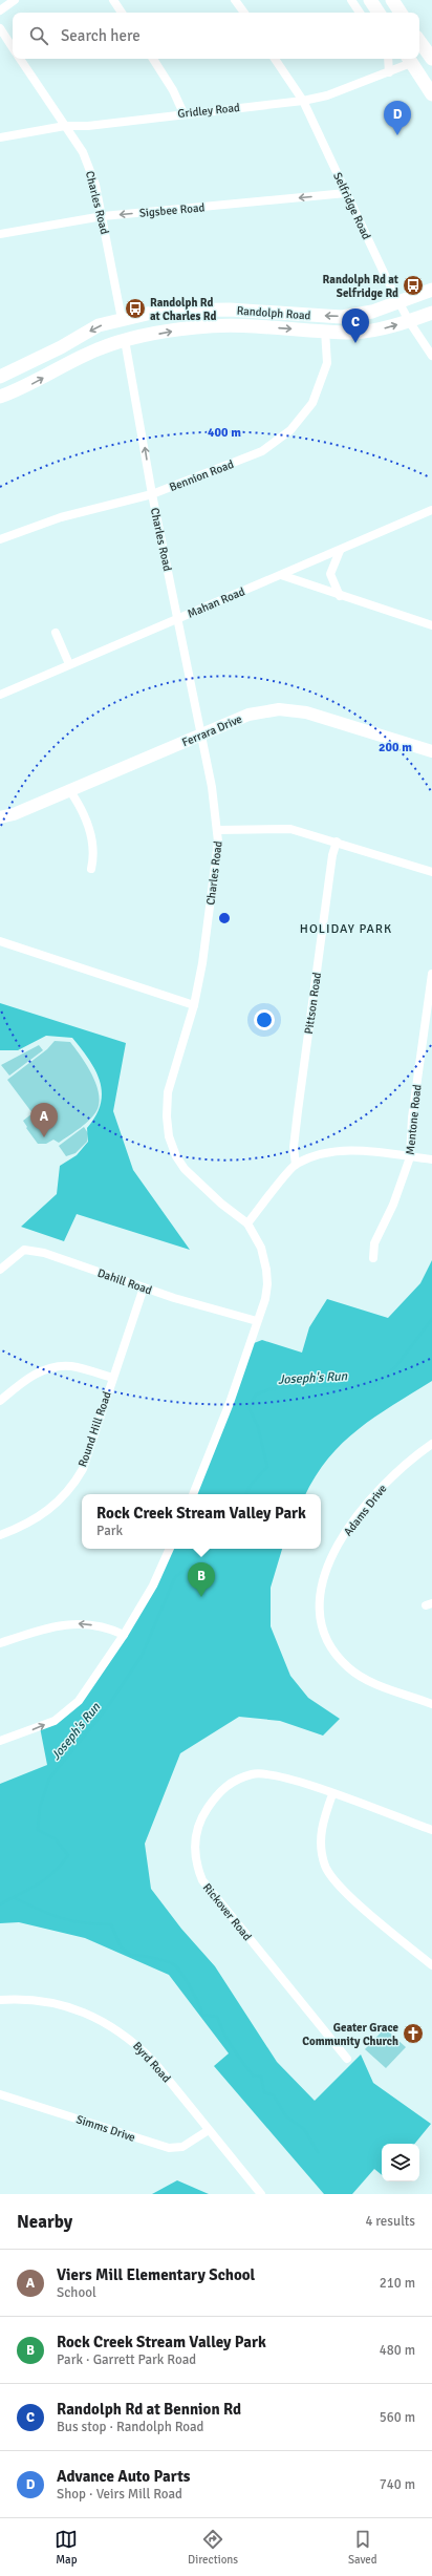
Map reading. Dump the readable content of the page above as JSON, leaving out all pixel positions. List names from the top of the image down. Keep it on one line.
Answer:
{"streets":{"main road":["Randolph Road"],"street":["Gridley Road","Charles Road","Selfridge Road","Sigsbee Road","Bennion Road","Mahan Road","Ferrara Drive","Pittson Road","Mentone Road","Dahill Road","Round Hill Road","Adams Drive","Rickover Road","Byrd Road","Simms Drive"]},"crossings":[["Gridley Road","Charles Road"],["Gridley Road","Selfridge Road"],["Charles Road","Sigsbee Road"],["Charles Road","Randolph Road"],["Charles Road","Bennion Road"],["Charles Road","Mahan Road"],["Charles Road","Ferrara Drive"],["Charles Road","Dahill Road"],["Selfridge Road","Sigsbee Road"],["Selfridge Road","Randolph Road"],["Randolph Road","Bennion Road"],["Dahill Road","Round Hill Road"],["Byrd Road","Simms Drive"]],"one_way":["Sigsbee Road"],"districts":["HOLIDAY PARK"],"water":["Joseph's Run"],"places":{"bus stop":["Randolph Rd at Selfridge Rd","Randolph Rd at Charles Rd"],"church":["Geater Grace Community Church"]},"page":{"search":"Search here","pins":["D","C","A","B"],"popup":["Rock Creek Stream Valley Park","Park"],"heading":["Nearby","4 results"],"list":[{"mark":"A","name":"Viers Mill Elementary School","note":"School","value":"210 m"},{"mark":"B","name":"Rock Creek Stream Valley Park","note":"Park · Garrett Park Road","value":"480 m"},{"mark":"C","name":"Randolph Rd at Bennion Rd","note":"Bus stop · Randolph Road","value":"560 m"},{"mark":"D","name":"Advance Auto Parts","note":"Shop · Veirs Mill Road","value":"740 m"}],"nav":["Map","Directions","Saved"]},"rings":["400 m","200 m"]}
